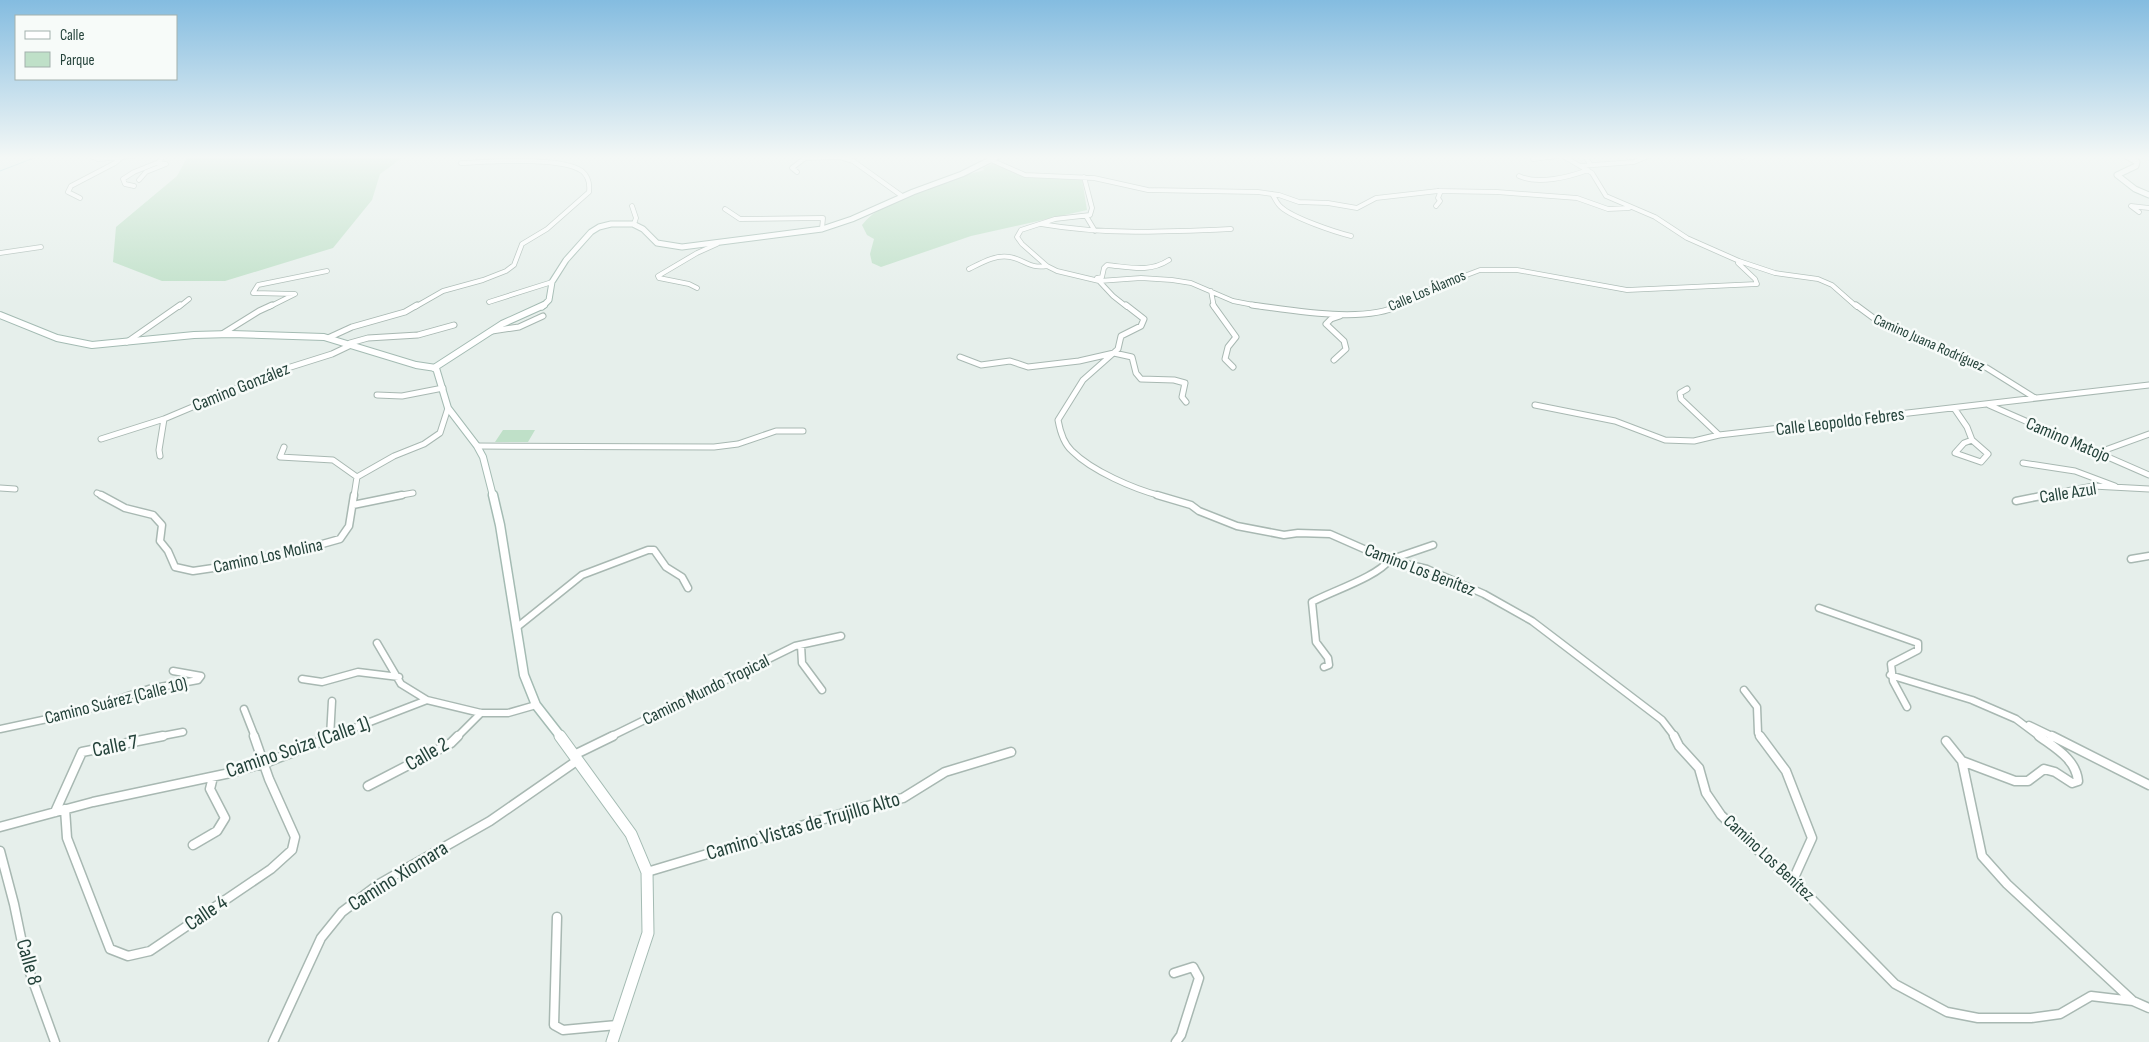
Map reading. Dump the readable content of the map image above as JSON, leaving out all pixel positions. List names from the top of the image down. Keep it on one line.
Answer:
{"streets":{"street":["Calle Los Álamos","Camino Juana Rodríguez","Camino González","Calle Leopoldo Febres","Camino Matojo","Calle Azul","Camino Los Molina","Camino Los Benítez","Camino Mundo Tropical","Camino Suárez (Calle 10)","Calle 7","Camino Soiza (Calle 1)","Calle 2","Camino Vistas de Trujillo Alto","Camino Xiomara","Calle 4","Calle 8"]},"crossings":[["Calle Los Álamos","Camino Juana Rodríguez"],["Calle Los Álamos","Camino Los Benítez"],["Camino Juana Rodríguez","Calle Leopoldo Febres"],["Calle Leopoldo Febres","Camino Matojo"],["Camino Mundo Tropical","Camino Xiomara"],["Calle 7","Camino Soiza (Calle 1)"],["Camino Soiza (Calle 1)","Calle 4"]],"legend":["Calle","Parque"]}
